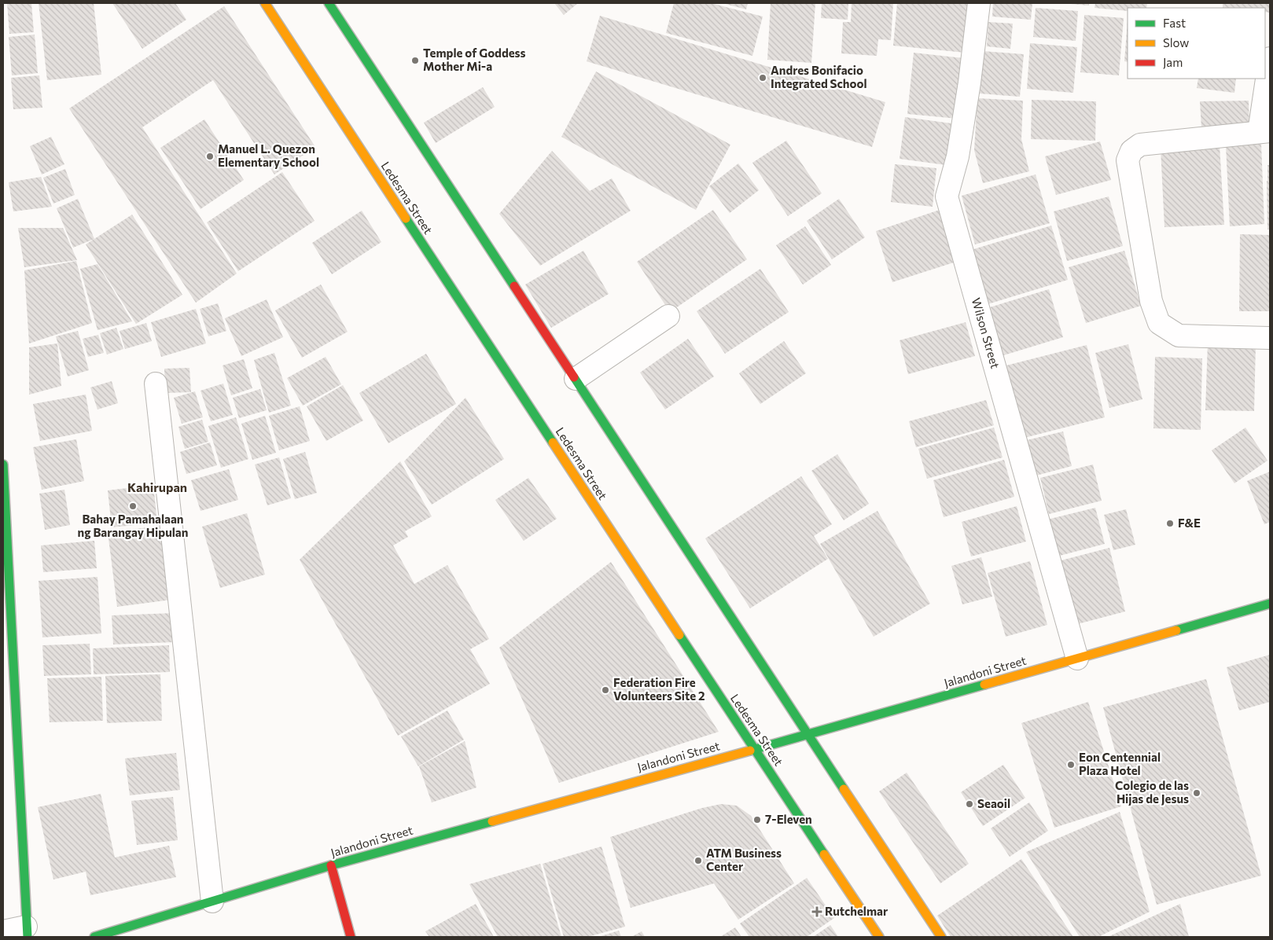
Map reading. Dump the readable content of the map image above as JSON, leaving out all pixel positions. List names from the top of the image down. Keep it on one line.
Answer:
{"streets":{"main road":["Ledesma Street","Jalandoni Street"],"street":["Wilson Street"]},"crossings":[["Ledesma Street","Jalandoni Street"],["Wilson Street","Jalandoni Street"]],"districts":["Kahirupan"],"places":{"other":["Temple of Goddess Mother Mi-a","Andres Bonifacio Integrated School","Manuel L. Quezon Elementary School","Bahay Pamahalaan ng Barangay Hipulan","F&E","Federation Fire Volunteers Site 2","Eon Centennial Plaza Hotel","Colegio de las Hijas de Jesus","Seaoil","7-Eleven","ATM Business Center"],"health":["Rutchelmar"]},"legend":["Fast","Slow","Jam"]}
